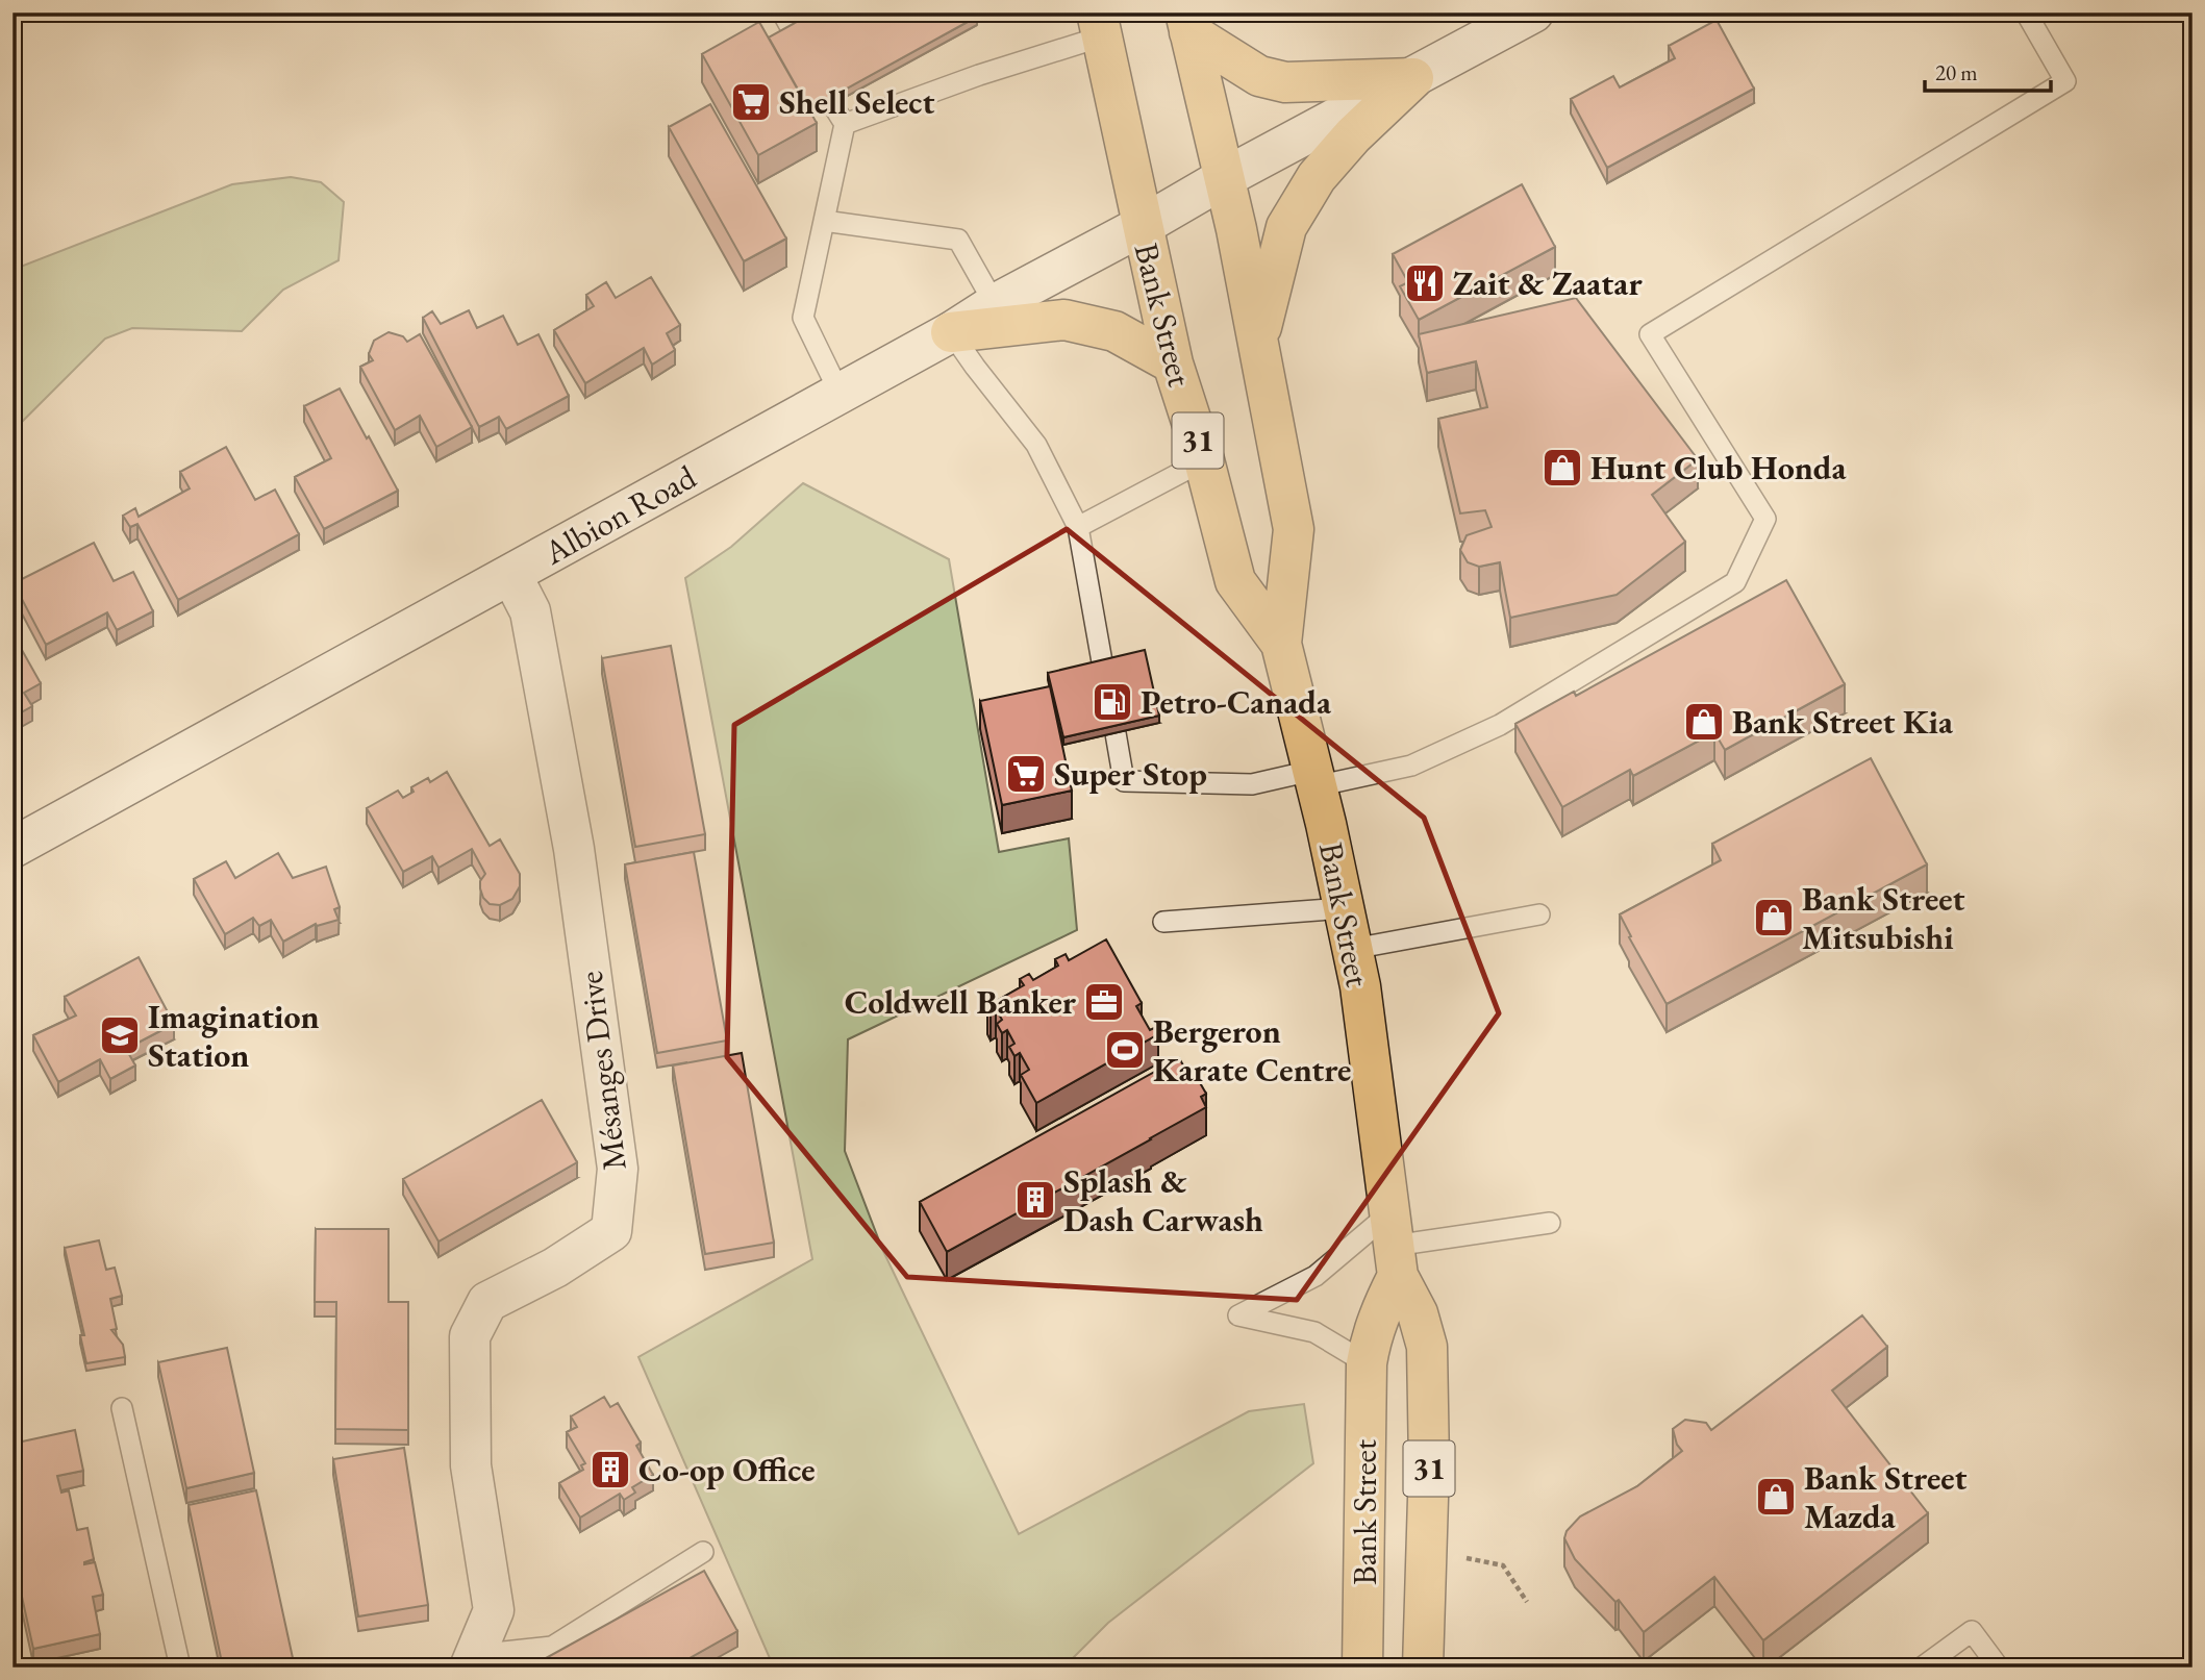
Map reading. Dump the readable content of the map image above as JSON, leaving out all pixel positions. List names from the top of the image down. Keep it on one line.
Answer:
{"streets":{"main road":["Bank Street","31"],"street":["Albion Road","Mésanges Drive"]},"crossings":[["Bank Street","Albion Road"],["Albion Road","Mésanges Drive"]],"places":{"supermarket":["Shell Select","Super Stop"],"restaurant":["Zait & Zaatar"],"shop":["Hunt Club Honda","Bank Street Kia","Bank Street Mitsubishi","Bank Street Mazda"],"fuel station":["Petro-Canada"],"office":["Coldwell Banker"],"school or university":["Imagination Station"],"sports":["Bergeron Karate Centre"],"building":["Splash & Dash Carwash","Co-op Office"]},"scale_bar":"20 m"}
